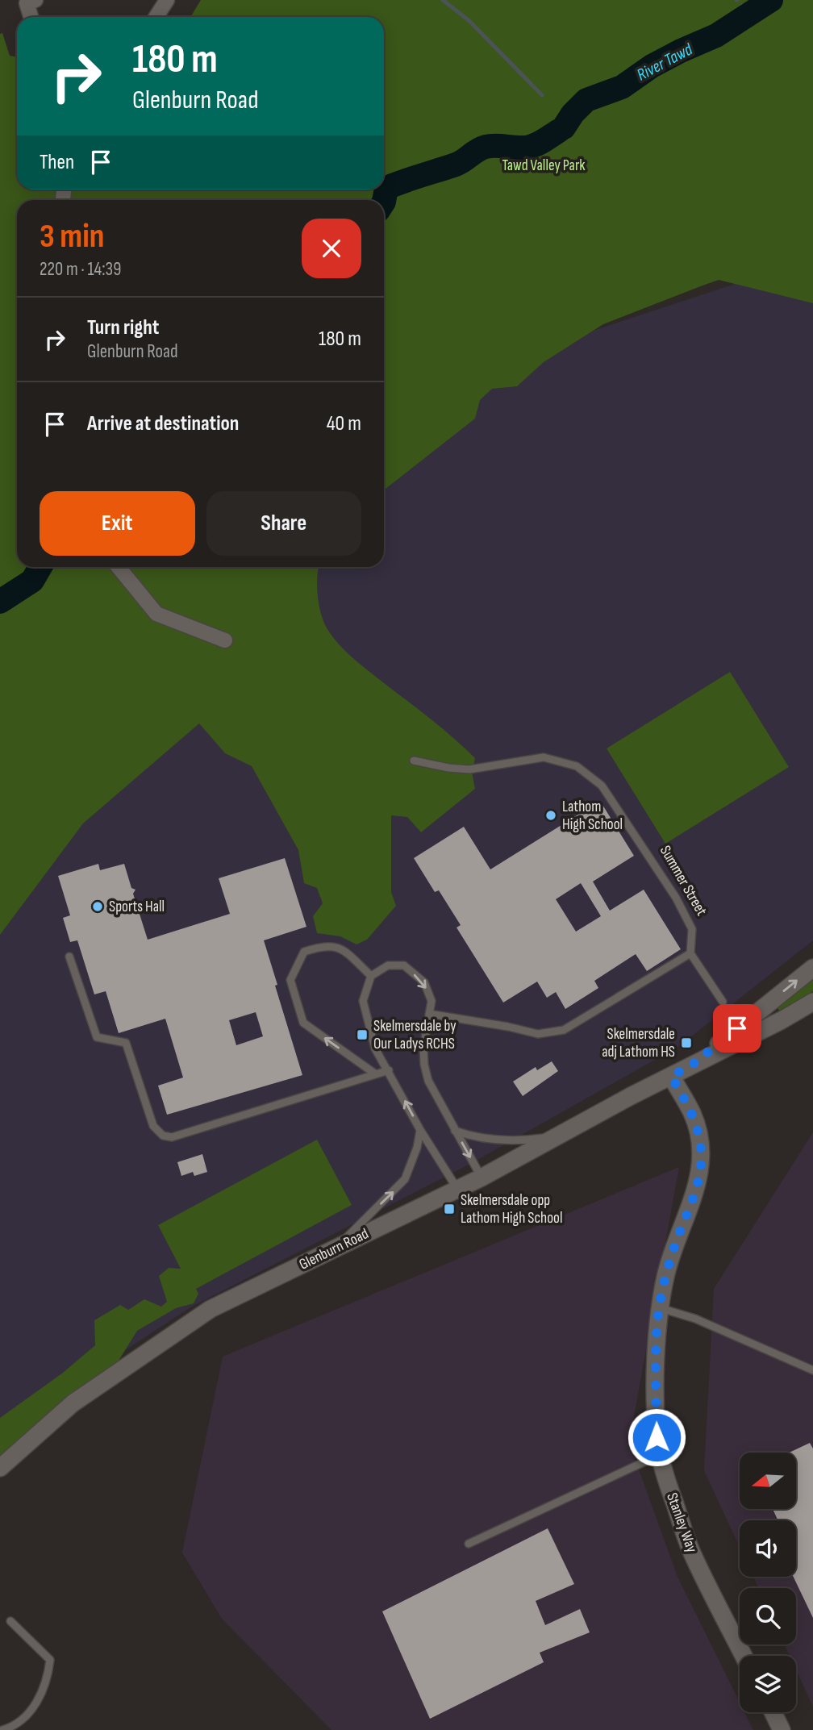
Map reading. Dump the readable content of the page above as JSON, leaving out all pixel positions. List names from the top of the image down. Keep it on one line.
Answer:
{"streets":{"street":["Glenburn Road","Stanley Way"],"lane":["Summer Street"]},"crossings":[["Glenburn Road","Stanley Way"]],"water":["River Tawd"],"parks":["Tawd Valley Park"],"places":{"other":["Lathom High School","Sports Hall"],"transit":["Skelmersdale by Our Ladys RCHS","Skelmersdale adj Lathom HS","Skelmersdale opp Lathom High School"]},"north":"left","page":{"turn":["180 m","Glenburn Road"],"then":"Then","heading":["3 min","220 m · 14:39"],"list":[{"name":"Turn right","note":"Glenburn Road","value":"180 m"},{"name":"Arrive at destination","value":"40 m"}],"buttons":["Exit","Share"]}}
